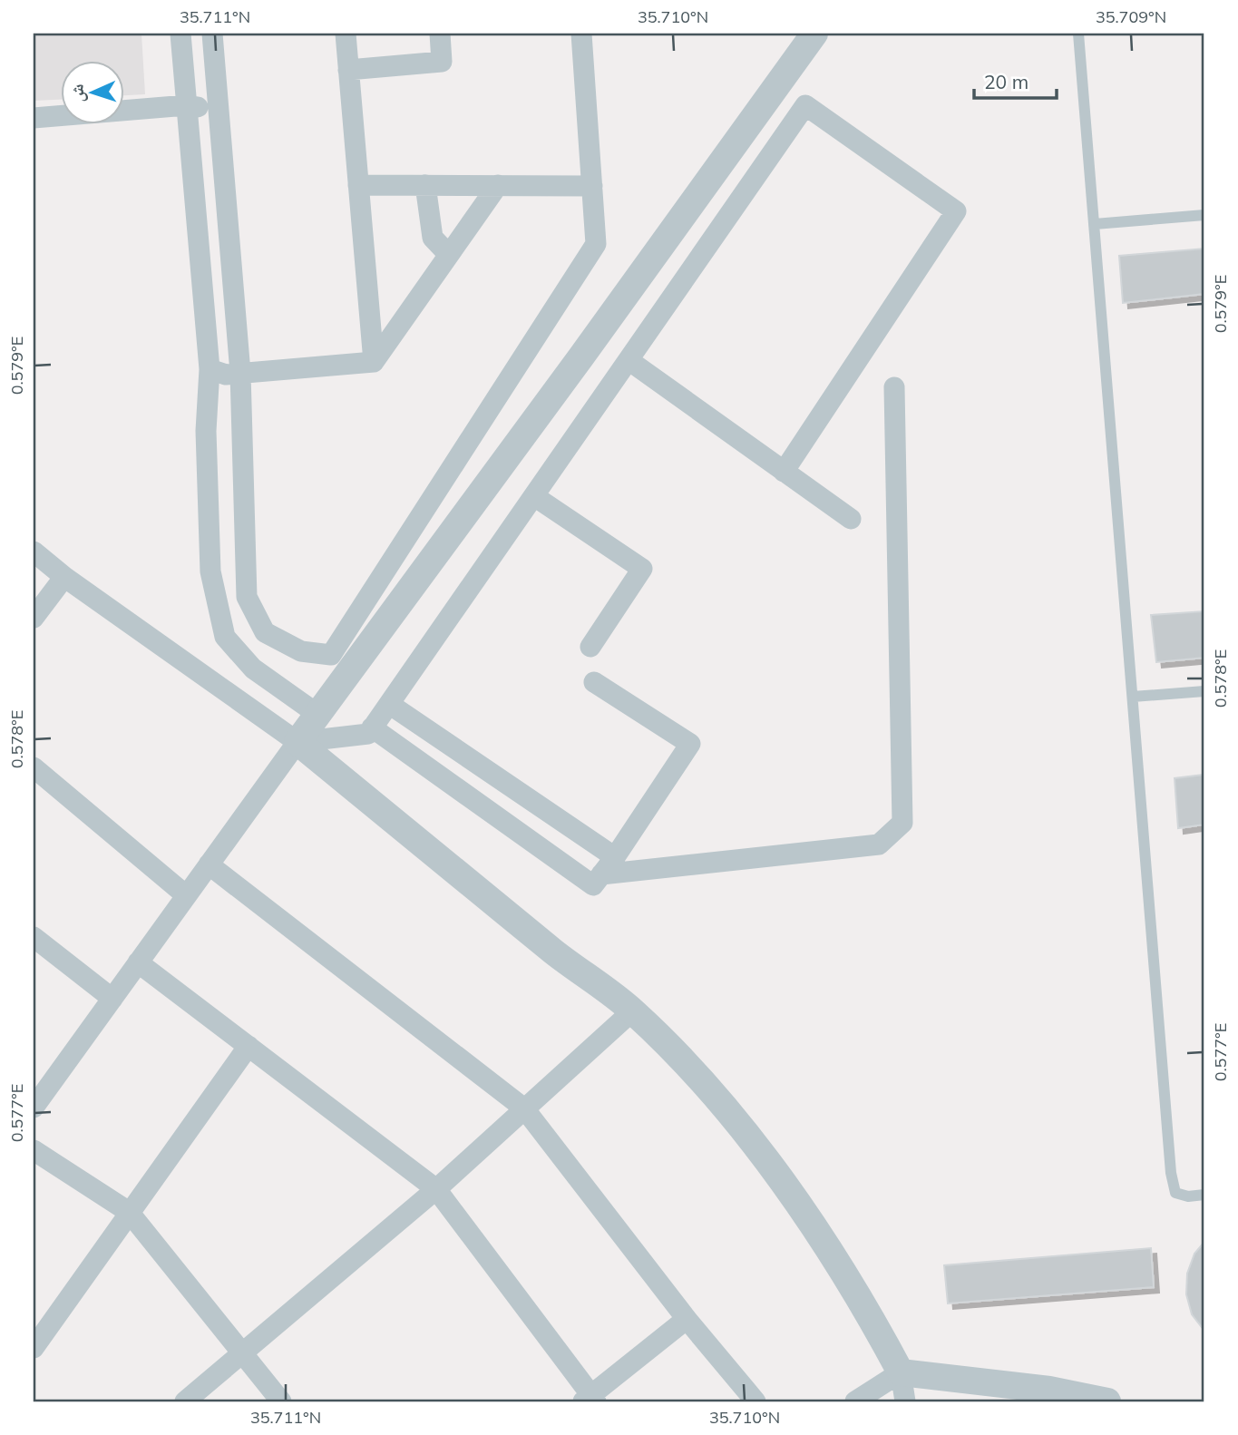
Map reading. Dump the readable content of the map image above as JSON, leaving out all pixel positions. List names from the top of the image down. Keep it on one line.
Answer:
{"scale_bar":"20 m","north":"left","coordinates":["35.711°N","35.710°N","35.709°N","0.579°E","0.578°E","0.577°E"]}
